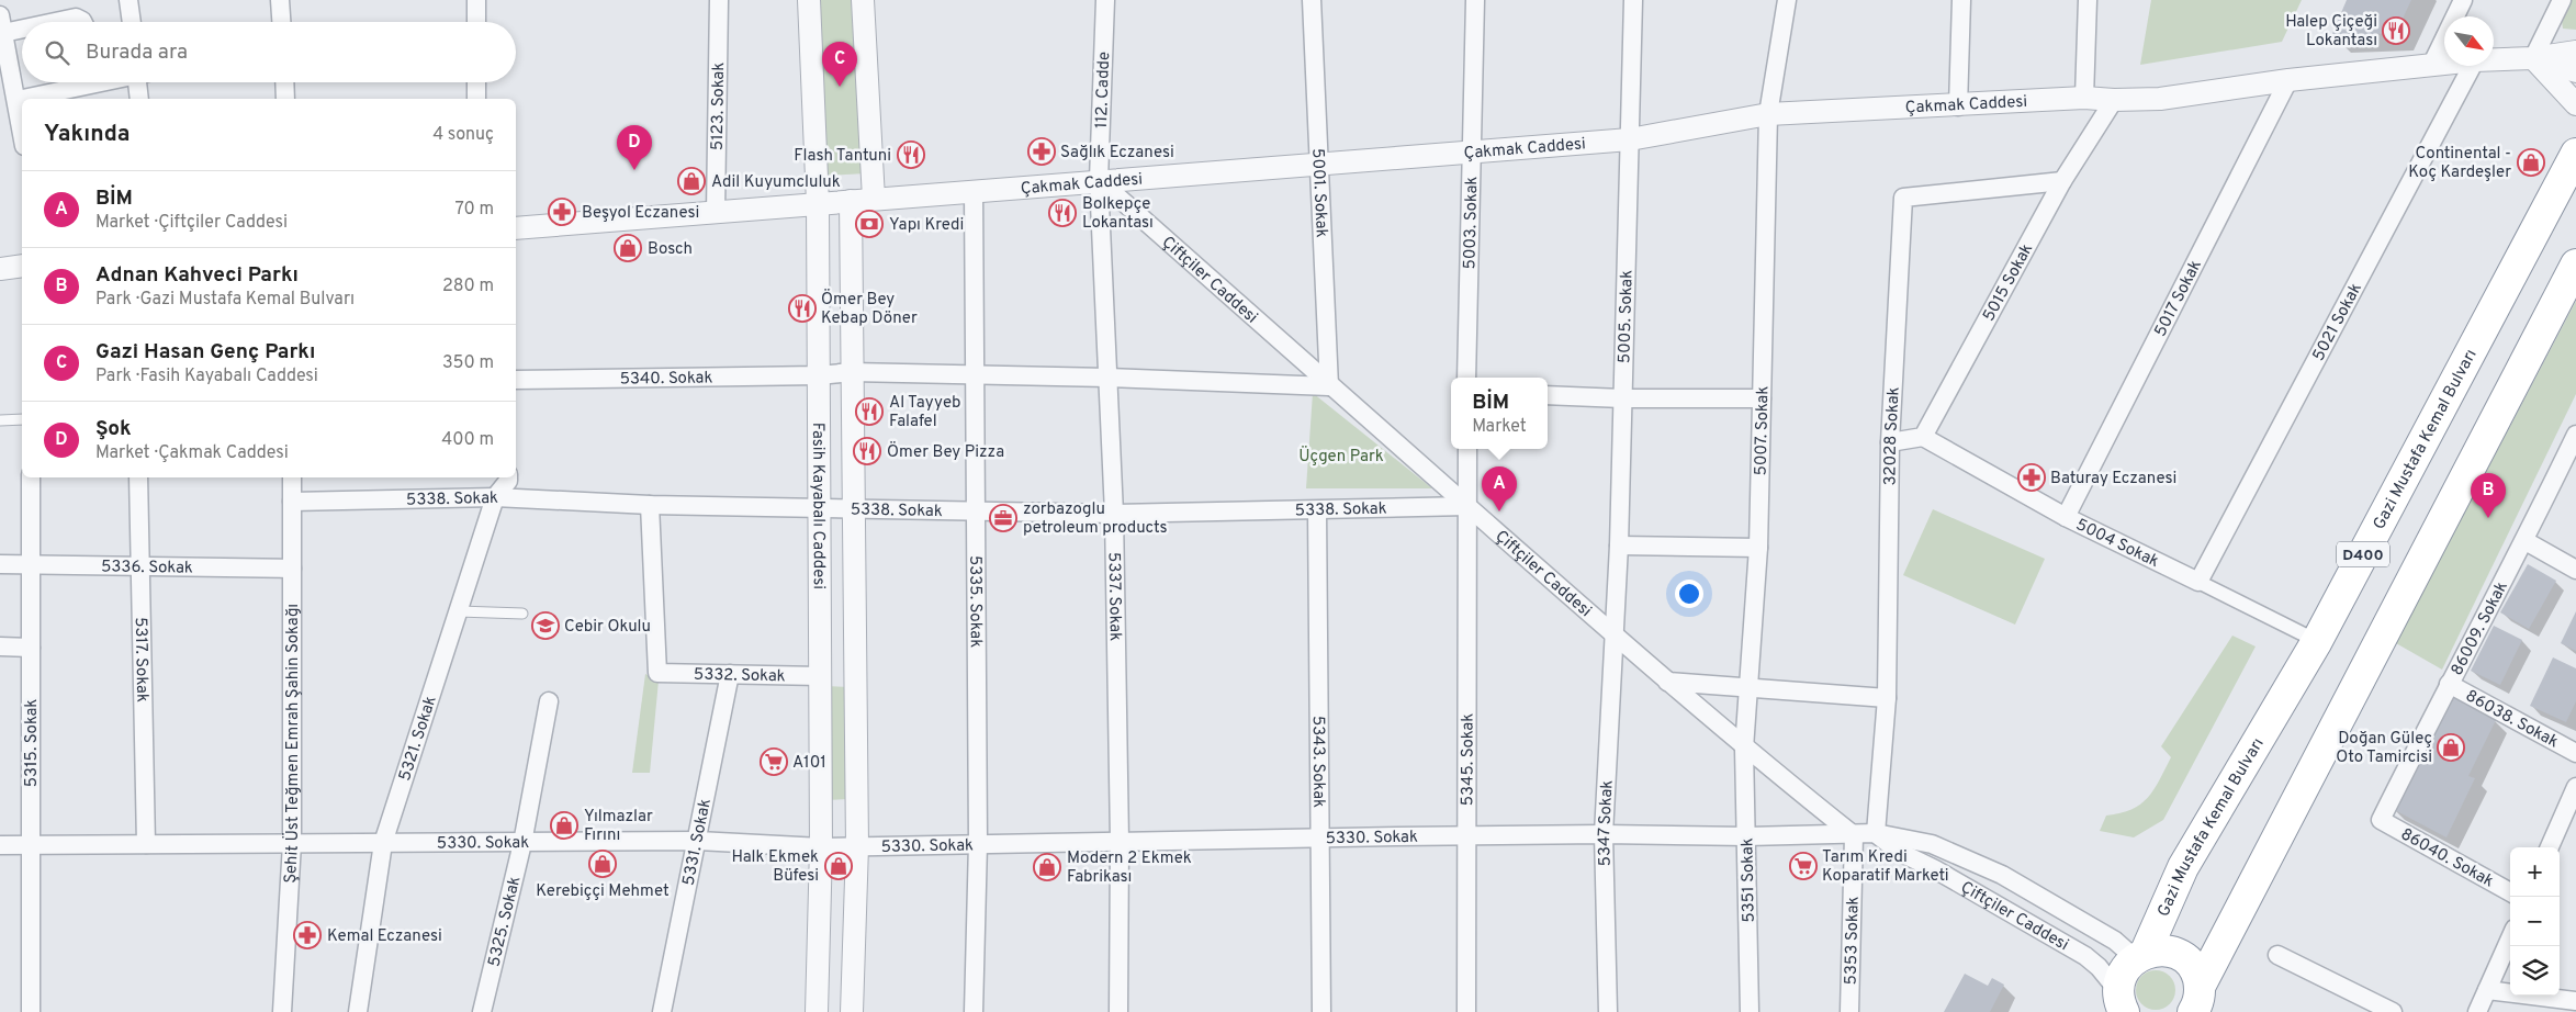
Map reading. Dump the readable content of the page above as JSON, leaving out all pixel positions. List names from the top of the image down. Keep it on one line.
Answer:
{"streets":{"highway":["Gazi Mustafa Kemal Bulvarı","D400"],"street":["112. Cadde","Çakmak Caddesi","5123. Sokak","5001. Sokak","5003. Sokak","Çiftçiler Caddesi","5015 Sokak","5017 Sokak","5005. Sokak","5021 Sokak","5340. Sokak","5007. Sokak","32028 Sokak","5338. Sokak","Fasih Kayabalı Caddesi","5004 Sokak","5336. Sokak","5337. Sokak","5335. Sokak","86009. Sokak","5317. Sokak","5332. Sokak","86038. Sokak","5321. Sokak","5315. Sokak","Şehit Üst Teğmen Emrah Şahin Sokağı","5345. Sokak","5343. Sokak","5347 Sokak","5330. Sokak","5331. Sokak","86040. Sokak","5351 Sokak","5325. Sokak","5353 Sokak"]},"crossings":[["112. Cadde","Çakmak Caddesi"],["112. Cadde","Çiftçiler Caddesi"],["112. Cadde","5337. Sokak"],["Çakmak Caddesi","5123. Sokak"],["Çakmak Caddesi","5001. Sokak"],["Çakmak Caddesi","5003. Sokak"],["Çakmak Caddesi","Çiftçiler Caddesi"],["Çakmak Caddesi","5015 Sokak"],["Çakmak Caddesi","5017 Sokak"],["Çakmak Caddesi","5005. Sokak"],["Çakmak Caddesi","5007. Sokak"],["Çakmak Caddesi","Fasih Kayabalı Caddesi"],["Çakmak Caddesi","5337. Sokak"],["Çakmak Caddesi","5335. Sokak"],["5001. Sokak","Çiftçiler Caddesi"],["5001. Sokak","5340. Sokak"],["Çiftçiler Caddesi","5005. Sokak"],["Çiftçiler Caddesi","5340. Sokak"],["Çiftçiler Caddesi","5007. Sokak"],["Çiftçiler Caddesi","32028 Sokak"],["Çiftçiler Caddesi","Gazi Mustafa Kemal Bulvarı"],["Çiftçiler Caddesi","5338. Sokak"],["Çiftçiler Caddesi","5337. Sokak"],["Çiftçiler Caddesi","5345. Sokak"],["Çiftçiler Caddesi","5347 Sokak"],["Çiftçiler Caddesi","5330. Sokak"],["Çiftçiler Caddesi","5351 Sokak"],["Çiftçiler Caddesi","5353 Sokak"],["5015 Sokak","32028 Sokak"],["5015 Sokak","5004 Sokak"],["5017 Sokak","5004 Sokak"],["5005. Sokak","5347 Sokak"],["5021 Sokak","5004 Sokak"],["5340. Sokak","Fasih Kayabalı Caddesi"],["5340. Sokak","5337. Sokak"],["5340. Sokak","5335. Sokak"],["5007. Sokak","5351 Sokak"],["Gazi Mustafa Kemal Bulvarı","5004 Sokak"],["5338. Sokak","Fasih Kayabalı Caddesi"],["5338. Sokak","5337. Sokak"],["5338. Sokak","5335. Sokak"],["5338. Sokak","5332. Sokak"],["5338. Sokak","5321. Sokak"],["5338. Sokak","Şehit Üst Teğmen Emrah Şahin Sokağı"],["5338. Sokak","5345. Sokak"],["5338. Sokak","5343. Sokak"],["Fasih Kayabalı Caddesi","5332. Sokak"],["Fasih Kayabalı Caddesi","5330. Sokak"],["5336. Sokak","5317. Sokak"],["5336. Sokak","5315. Sokak"],["5336. Sokak","Şehit Üst Teğmen Emrah Şahin Sokağı"],["5337. Sokak","5330. Sokak"],["5335. Sokak","5330. Sokak"],["86009. Sokak","86038. Sokak"],["86009. Sokak","86040. Sokak"],["5317. Sokak","5330. Sokak"],["5332. Sokak","5331. Sokak"],["5321. Sokak","5330. Sokak"],["5315. Sokak","5330. Sokak"],["Şehit Üst Teğmen Emrah Şahin Sokağı","5330. Sokak"],["5345. Sokak","5330. Sokak"],["5343. Sokak","5330. Sokak"],["5347 Sokak","5330. Sokak"],["5330. Sokak","5331. Sokak"],["5330. Sokak","5351 Sokak"],["5330. Sokak","5325. Sokak"],["5330. Sokak","5353 Sokak"]],"parks":["Üçgen Park"],"places":{"restaurant":["Halep Çiçeği Lokantası","Flash Tantuni","Bolkepçe Lokantası","Ömer Bey Kebap Döner","Al Tayyeb Falafel","Ömer Bey Pizza"],"pharmacy":["Sağlık Eczanesi","Beşyol Eczanesi","Baturay Eczanesi","Kemal Eczanesi"],"shop":["Continental - Koç Kardeşler","Adil Kuyumcluluk","Bosch","Doğan Güleç Oto Tamircisi","Yılmazlar Fırını","Kerebiççi Mehmet","Halk Ekmek Büfesi","Modern 2 Ekmek Fabrikası"],"bank":["Yapı Kredi"],"office":["zorbazoglu petroleum products"],"school or university":["Cebir Okulu"],"supermarket":["A101","Tarım Kredi Koparatif Marketi"]},"north":"bottom right","page":{"search":"Burada ara","pins":["C","D","A","B"],"heading":["Yakında","4 sonuç"],"list":[{"mark":"A","name":"BİM","note":"Market · Çiftçiler Caddesi","value":"70 m"},{"mark":"B","name":"Adnan Kahveci Parkı","note":"Park · Gazi Mustafa Kemal Bulvarı","value":"280 m"},{"mark":"C","name":"Gazi Hasan Genç Parkı","note":"Park · Fasih Kayabalı Caddesi","value":"350 m"},{"mark":"D","name":"Şok","note":"Market · Çakmak Caddesi","value":"400 m"}],"popup":["BİM","Market"],"map_buttons":["+","−"]}}
